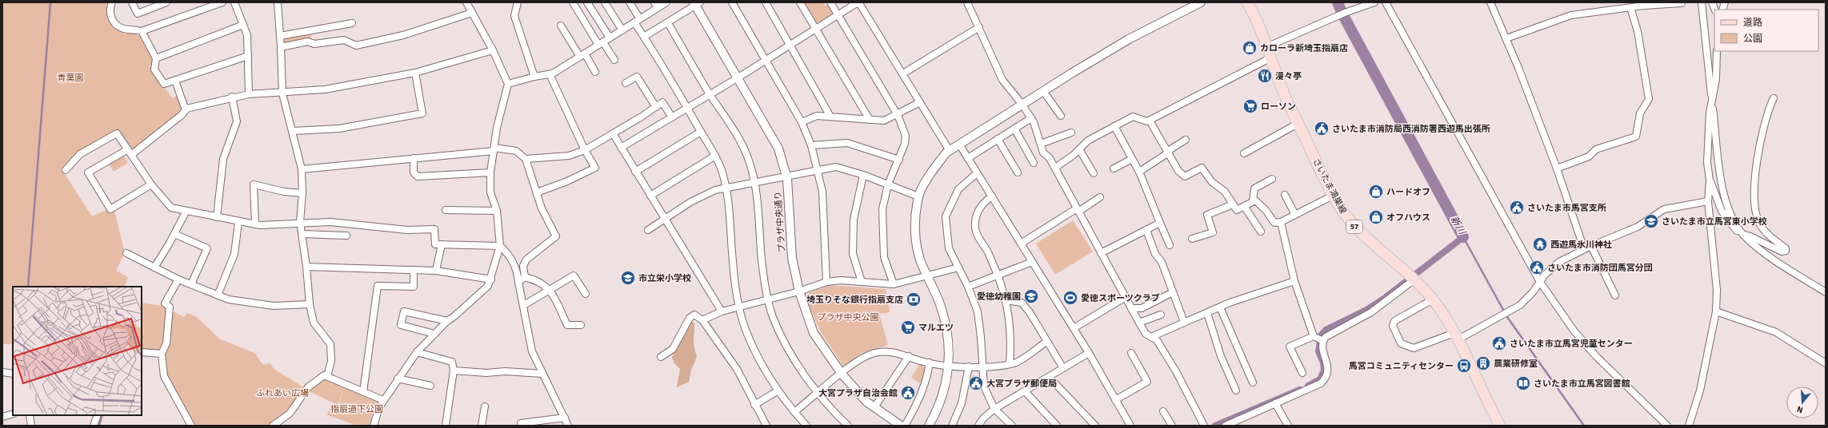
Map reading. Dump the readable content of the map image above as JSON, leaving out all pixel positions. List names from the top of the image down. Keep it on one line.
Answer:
{"streets":{"main road":["さいたま鴻巣線","57"],"street":["プラザ中央通り"]},"water":["新川"],"parks":["青葉園","プラザ中央公園","ふれあい広場","指扇道下公園"],"places":{"shop":["カローラ新埼玉指扇店","ハードオフ","オフハウス"],"restaurant":["漫々亭"],"supermarket":["ローソン","マルエツ"],"public building":["さいたま市消防局西消防署西遊馬出張所","さいたま市馬宮支所","さいたま市消防団馬宮分団","さいたま市立馬宮児童センター","大宮プラザ郵便局","大宮プラザ自治会館"],"school or university":["さいたま市立馬宮東小学校","市立栄小学校","愛徳幼稚園"],"temple":["西遊馬氷川神社"],"sports":["愛徳スポーツクラブ"],"bank":["埼玉りそな銀行指扇支店"],"building":["農業研修室"],"bus stop":["馬宮コミュニティセンター"],"library":["さいたま市立馬宮図書館"]},"legend":["道路","公園"],"north":"bottom"}
